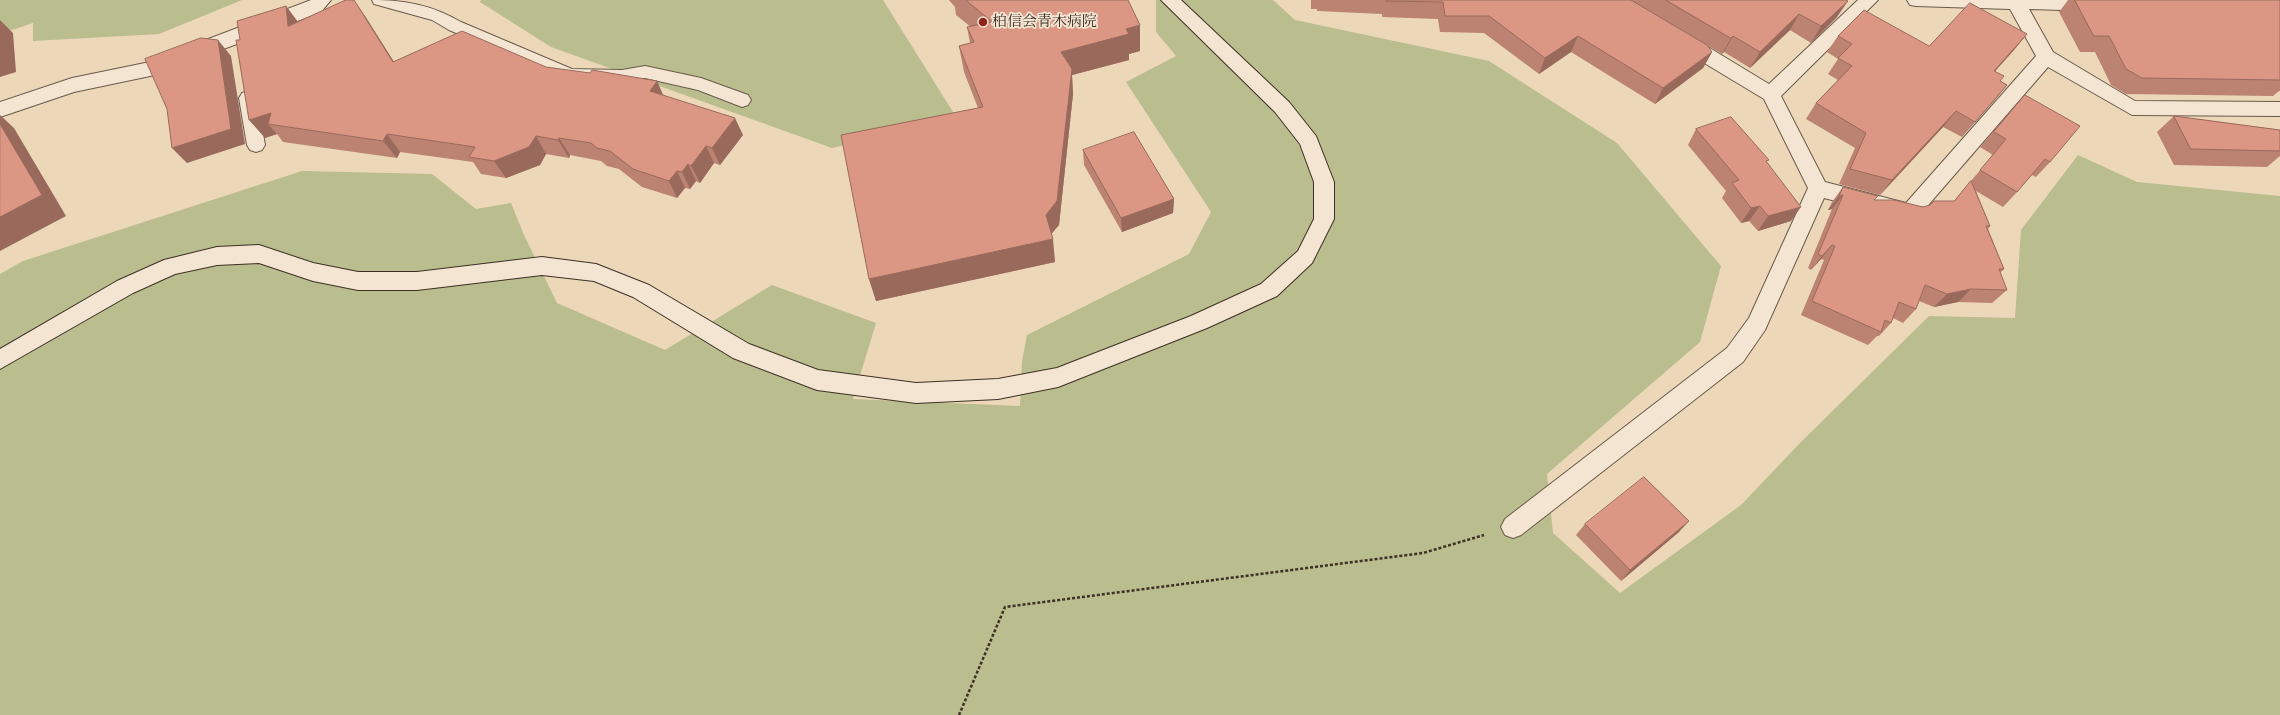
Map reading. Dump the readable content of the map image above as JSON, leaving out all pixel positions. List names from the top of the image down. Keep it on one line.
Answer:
{"places":["柏信会青木病院"]}
